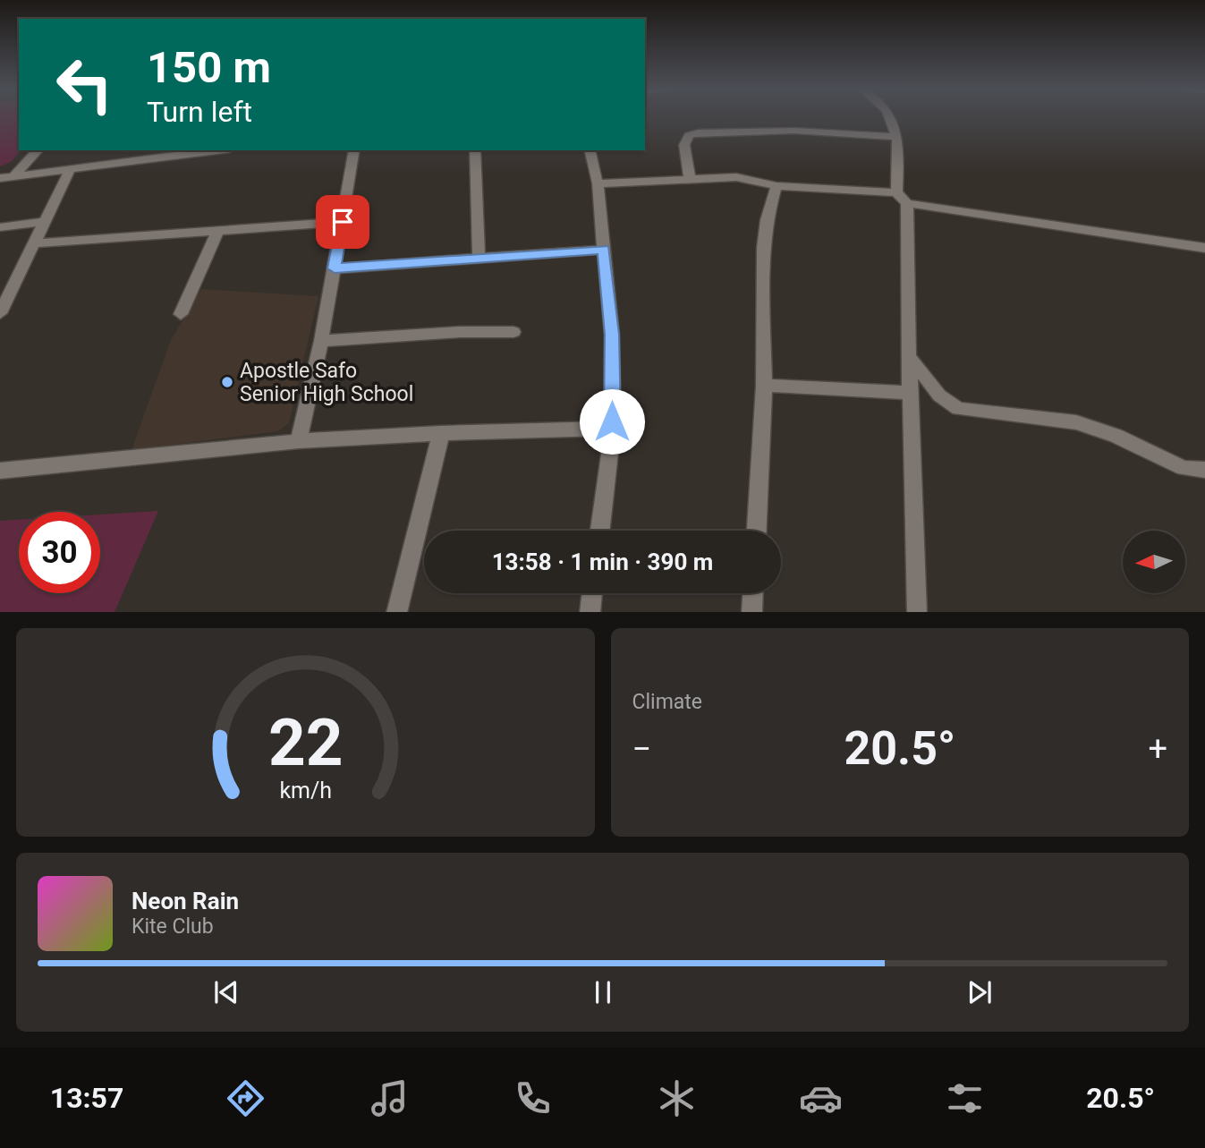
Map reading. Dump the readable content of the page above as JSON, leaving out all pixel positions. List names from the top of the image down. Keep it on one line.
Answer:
{"places":["Apostle Safo Senior High School"],"north":"left","page":{"turn":["150 m","Turn left"],"limit":"30","trip":"13:58 · 1 min · 390 m","tile":"Climate","heat":["−","20.5°","+"],"song":["Neon Rain","Kite Club"],"tabs":["13:57","20.5°"],"gauge":["22","km/h"]}}
